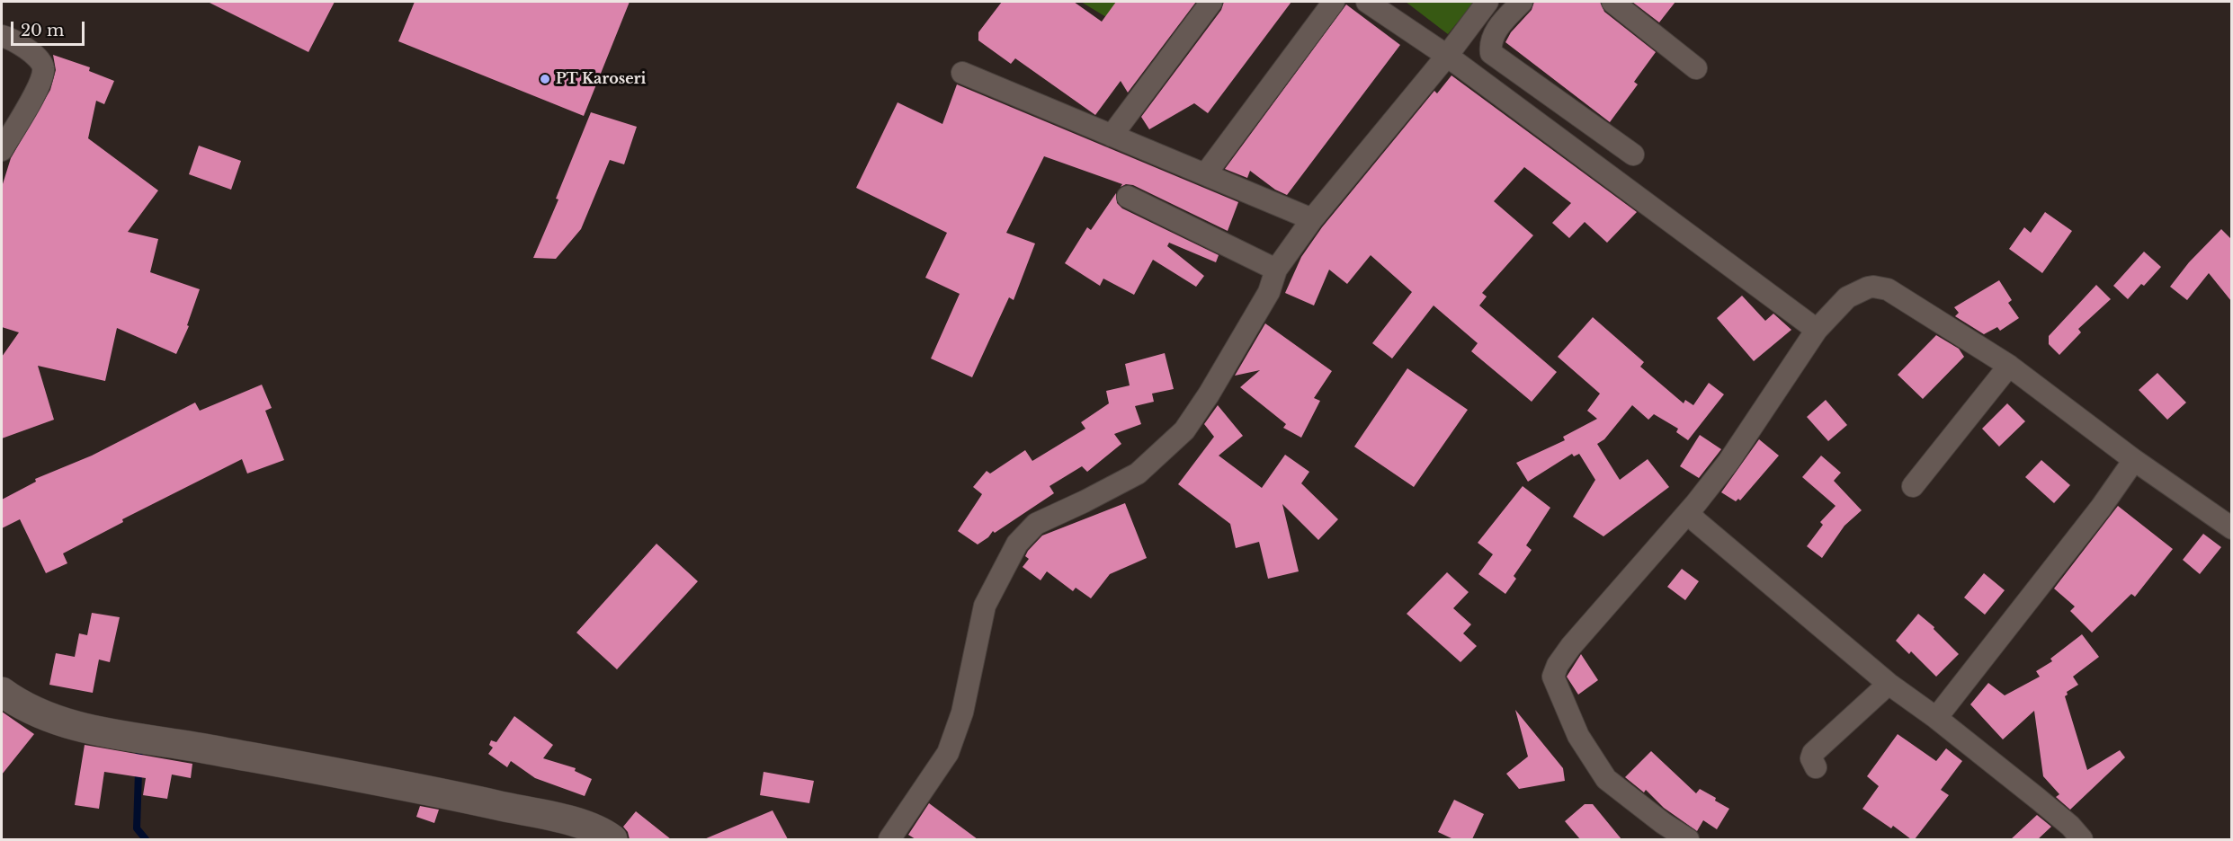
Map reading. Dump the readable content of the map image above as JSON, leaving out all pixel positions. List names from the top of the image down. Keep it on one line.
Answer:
{"places":["PT Karoseri"],"scale_bar":"20 m"}
